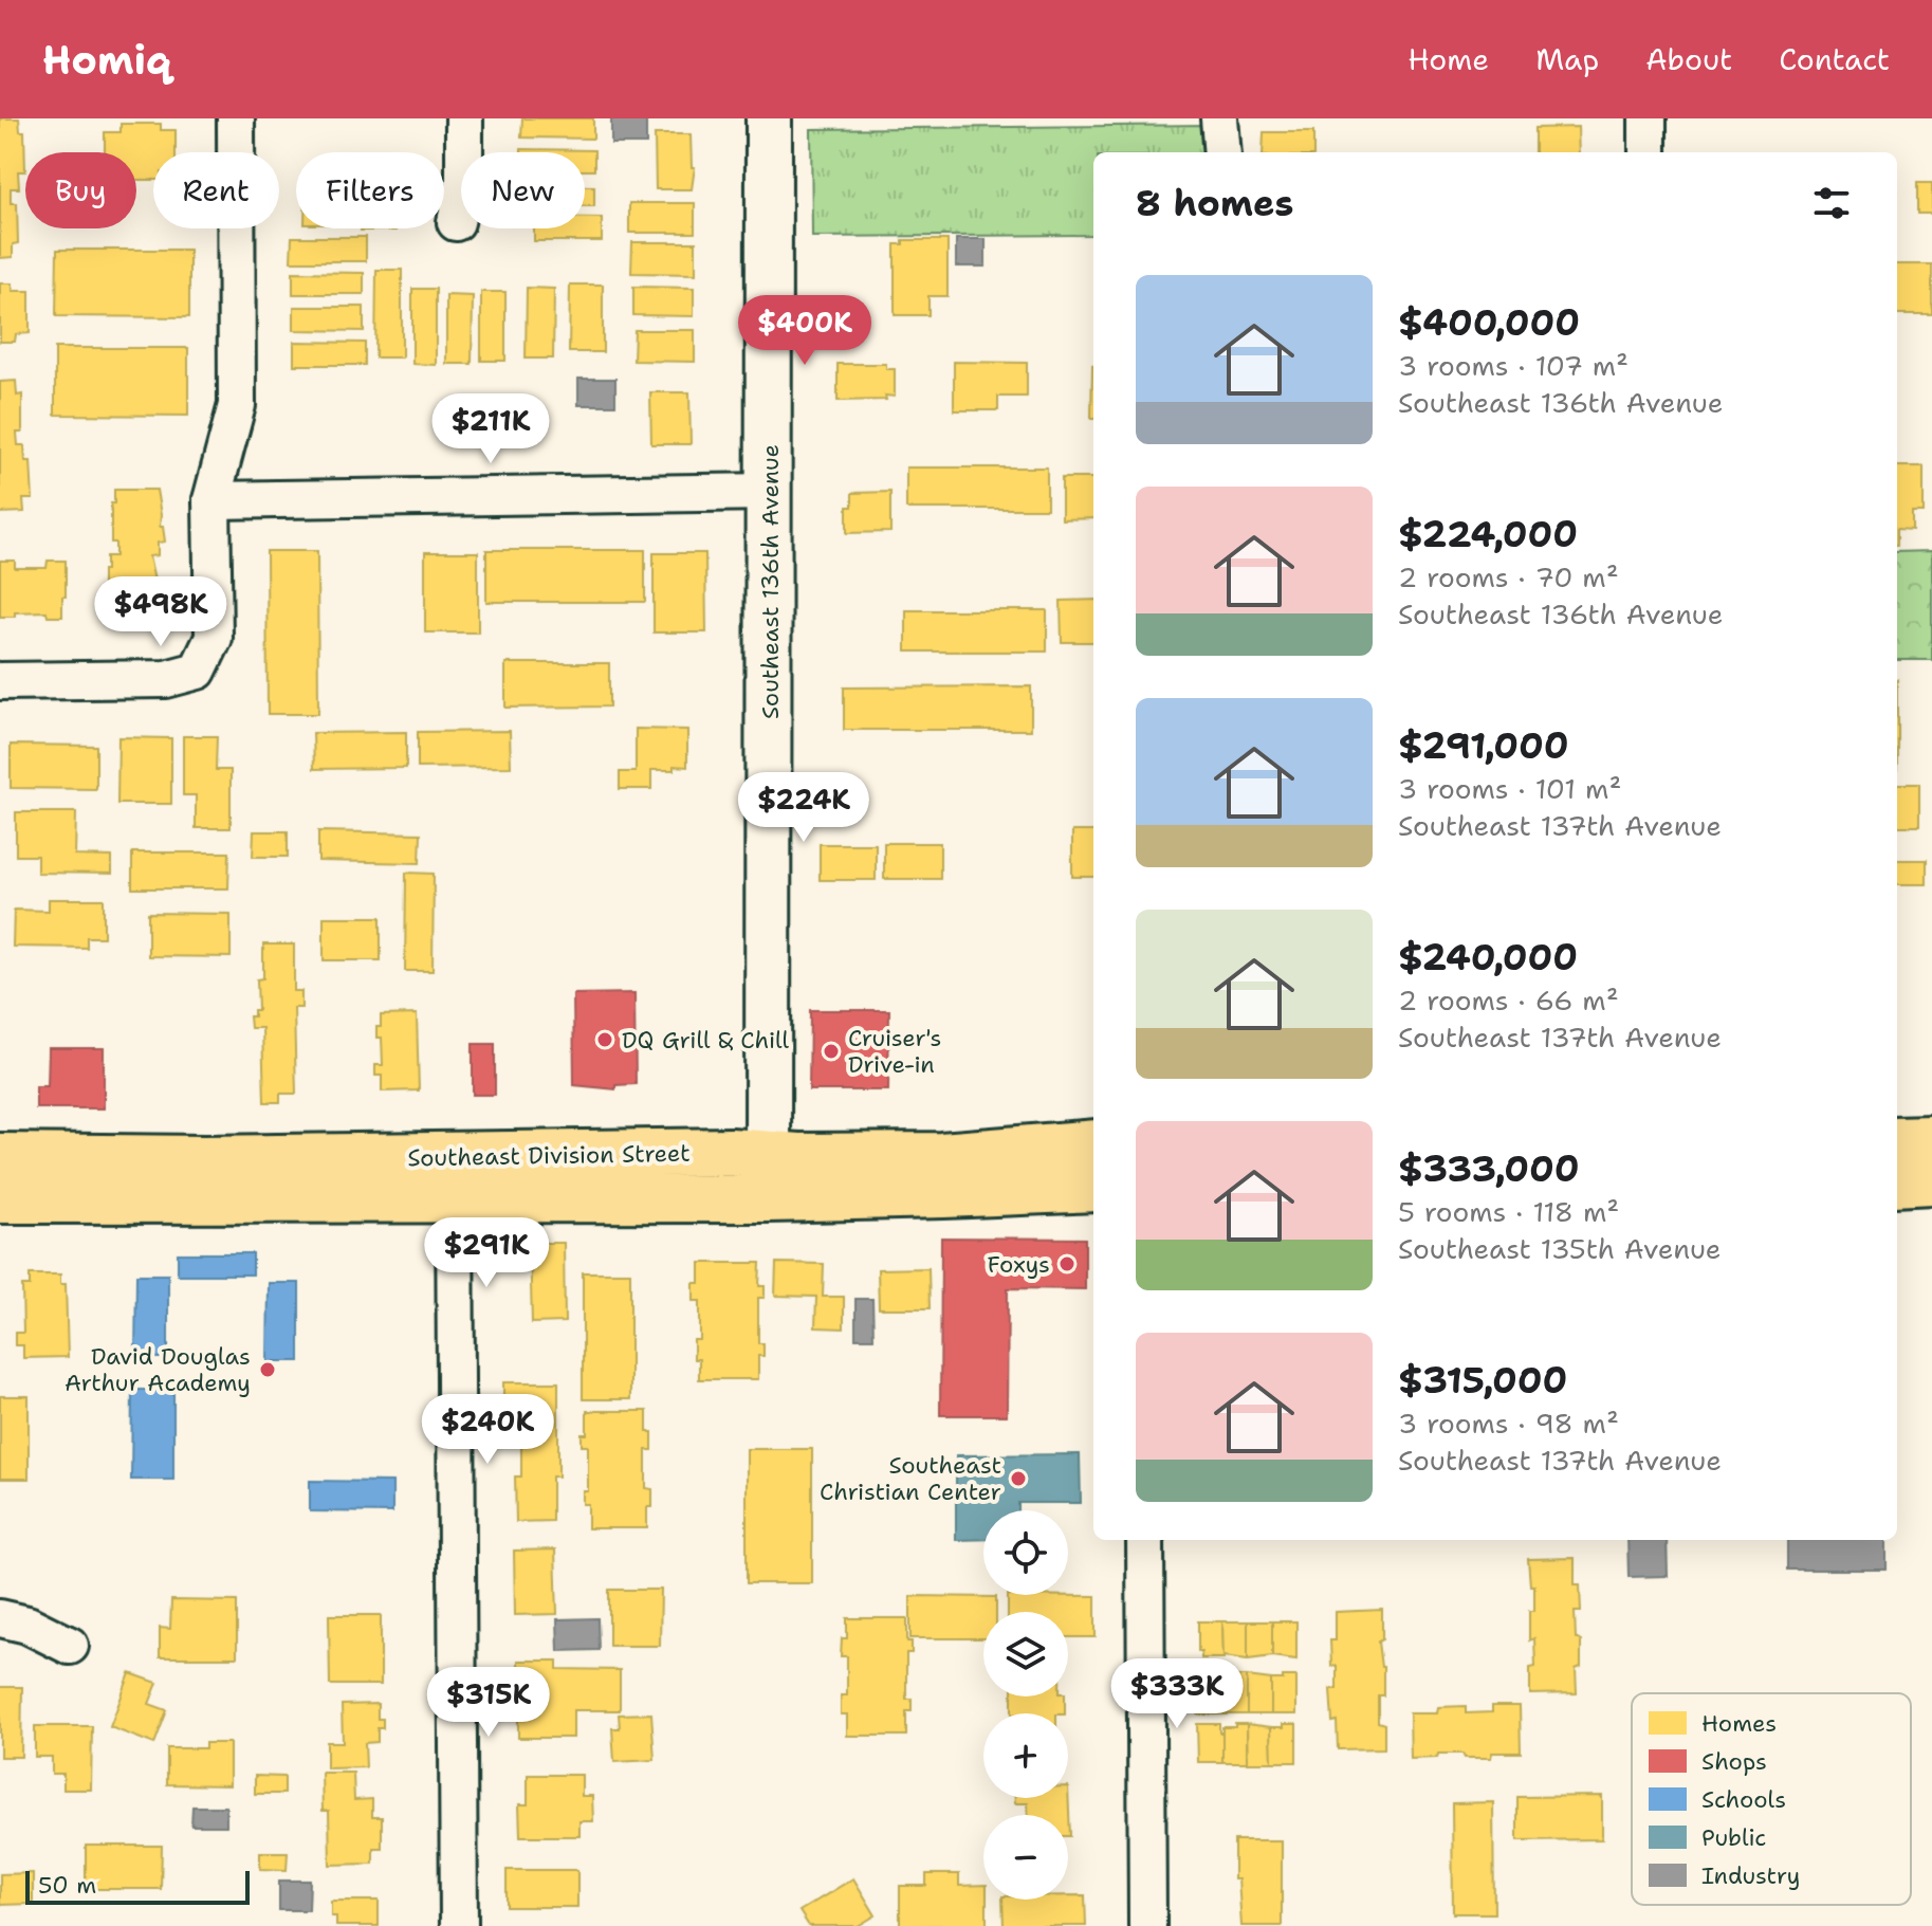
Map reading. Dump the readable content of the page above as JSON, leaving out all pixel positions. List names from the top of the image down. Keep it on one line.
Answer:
{"streets":{"main road":["Southeast Division Street"],"street":["Southeast 136th Avenue"]},"crossings":[["Southeast 136th Avenue","Southeast Division Street"]],"places":["DQ Grill & Chill","Cruiser's Drive-in","Foxys","David Douglas Arthur Academy","Southeast Christian Center"],"legend":["Homes","Shops","Schools","Public","Industry"],"scale_bar":"50 m","page":{"header":"Homiq","nav":["Home","Map","About","Contact"],"chip":["Buy","Rent","Filters","New"],"heading":"8 homes","list":[{"name":"$400,000","note":"3 rooms · 107 m² · Southeast 136th Avenue"},{"name":"$224,000","note":"2 rooms · 70 m² · Southeast 136th Avenue"},{"name":"$291,000","note":"3 rooms · 101 m² · Southeast 137th Avenue"},{"name":"$240,000","note":"2 rooms · 66 m² · Southeast 137th Avenue"},{"name":"$333,000","note":"5 rooms · 118 m² · Southeast 135th Avenue"},{"name":"$315,000","note":"3 rooms · 98 m² · Southeast 137th Avenue"}],"price":["$400K","$211K","$498K","$224K","$291K","$240K","$333K","$315K"],"map_buttons":["+","−"],"scale":"50 m"}}
